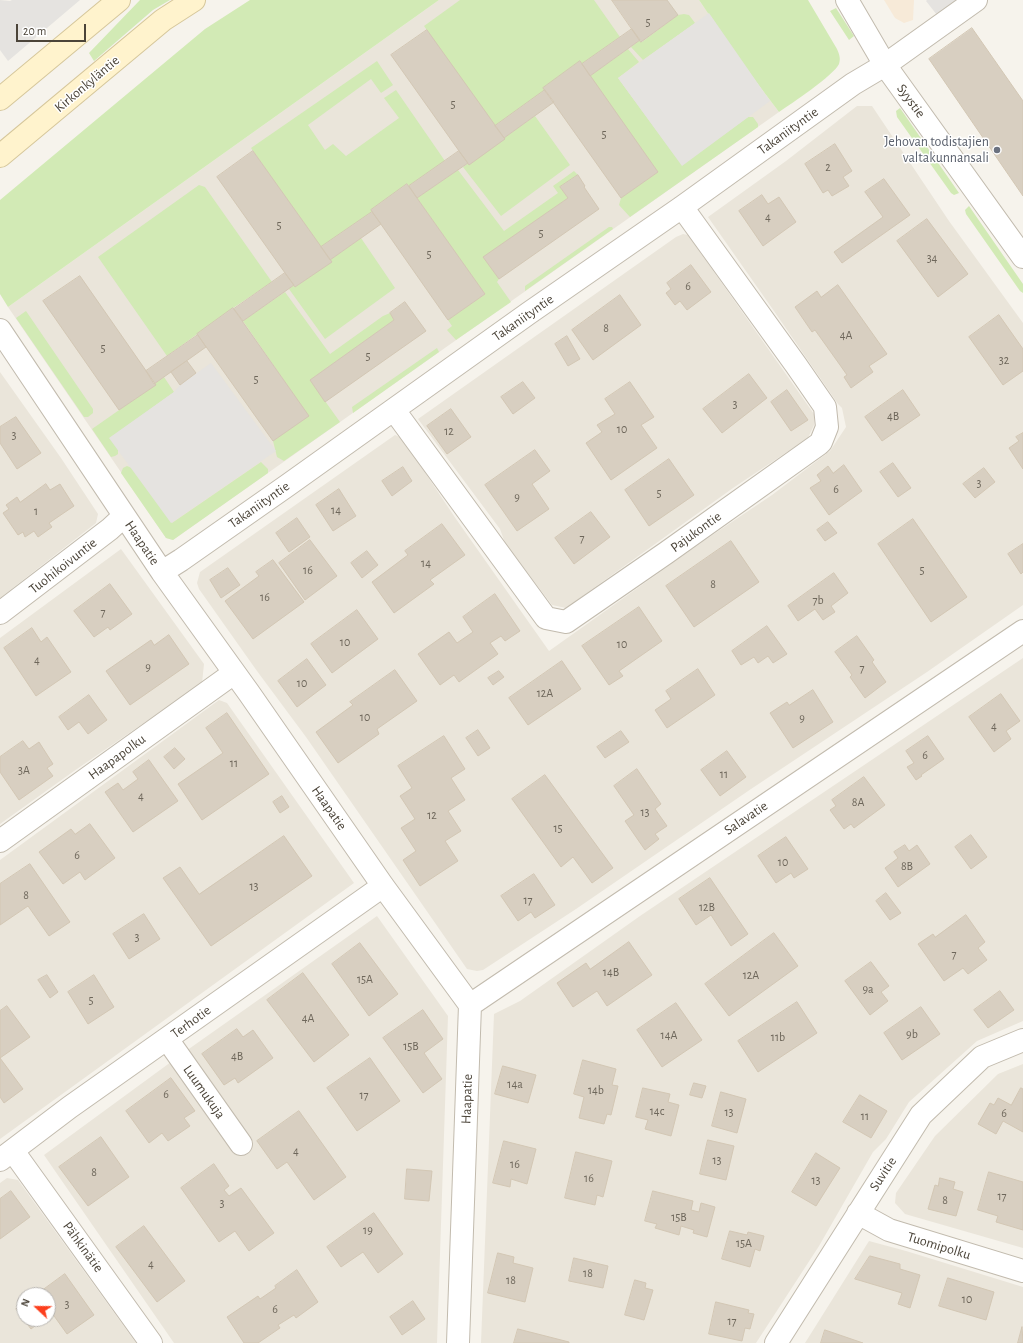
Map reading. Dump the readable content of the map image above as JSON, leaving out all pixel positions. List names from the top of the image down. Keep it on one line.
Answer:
{"streets":{"main road":["Kirkonkyläntie"],"street":["Syystie","Takaniityntie","Pajukontie","Haapatie","Tuohikoivuntie","Haapapolku","Salavatie","Terhotie","Luumukuja","Suvitie","Tuomipolku","Pähkinätie"]},"crossings":[["Syystie","Takaniityntie"],["Takaniityntie","Pajukontie"],["Takaniityntie","Haapatie"],["Haapatie","Tuohikoivuntie"],["Haapatie","Haapapolku"],["Haapatie","Salavatie"],["Haapatie","Terhotie"],["Terhotie","Luumukuja"],["Terhotie","Pähkinätie"],["Suvitie","Tuomipolku"]],"places":["Jehovan todistajien valtakunnansali"],"house_numbers":["5","5","5","2","4","5","5","5","34","6","8","4A","5","5","32","5","3","4B","10","12","3","3","6","5","9","14","1","7","14","16","5","8","16","7b","7","10","10","4","9","7","10","12A","10","9","4","6","11","3A","11","4","8A","13","12","15","6","10","8B","13","8","17","12B","3","7","14B","12A","15A","9a","5","4A","9b","14A","11b","15B","4B","14a","14b","6","17","14c","13","6","11","4","13","16","8","16","13","17","8","3","15B","19","15A","4","18","18","10","3","6","17"],"scale_bar":"20 m","north":"left"}
